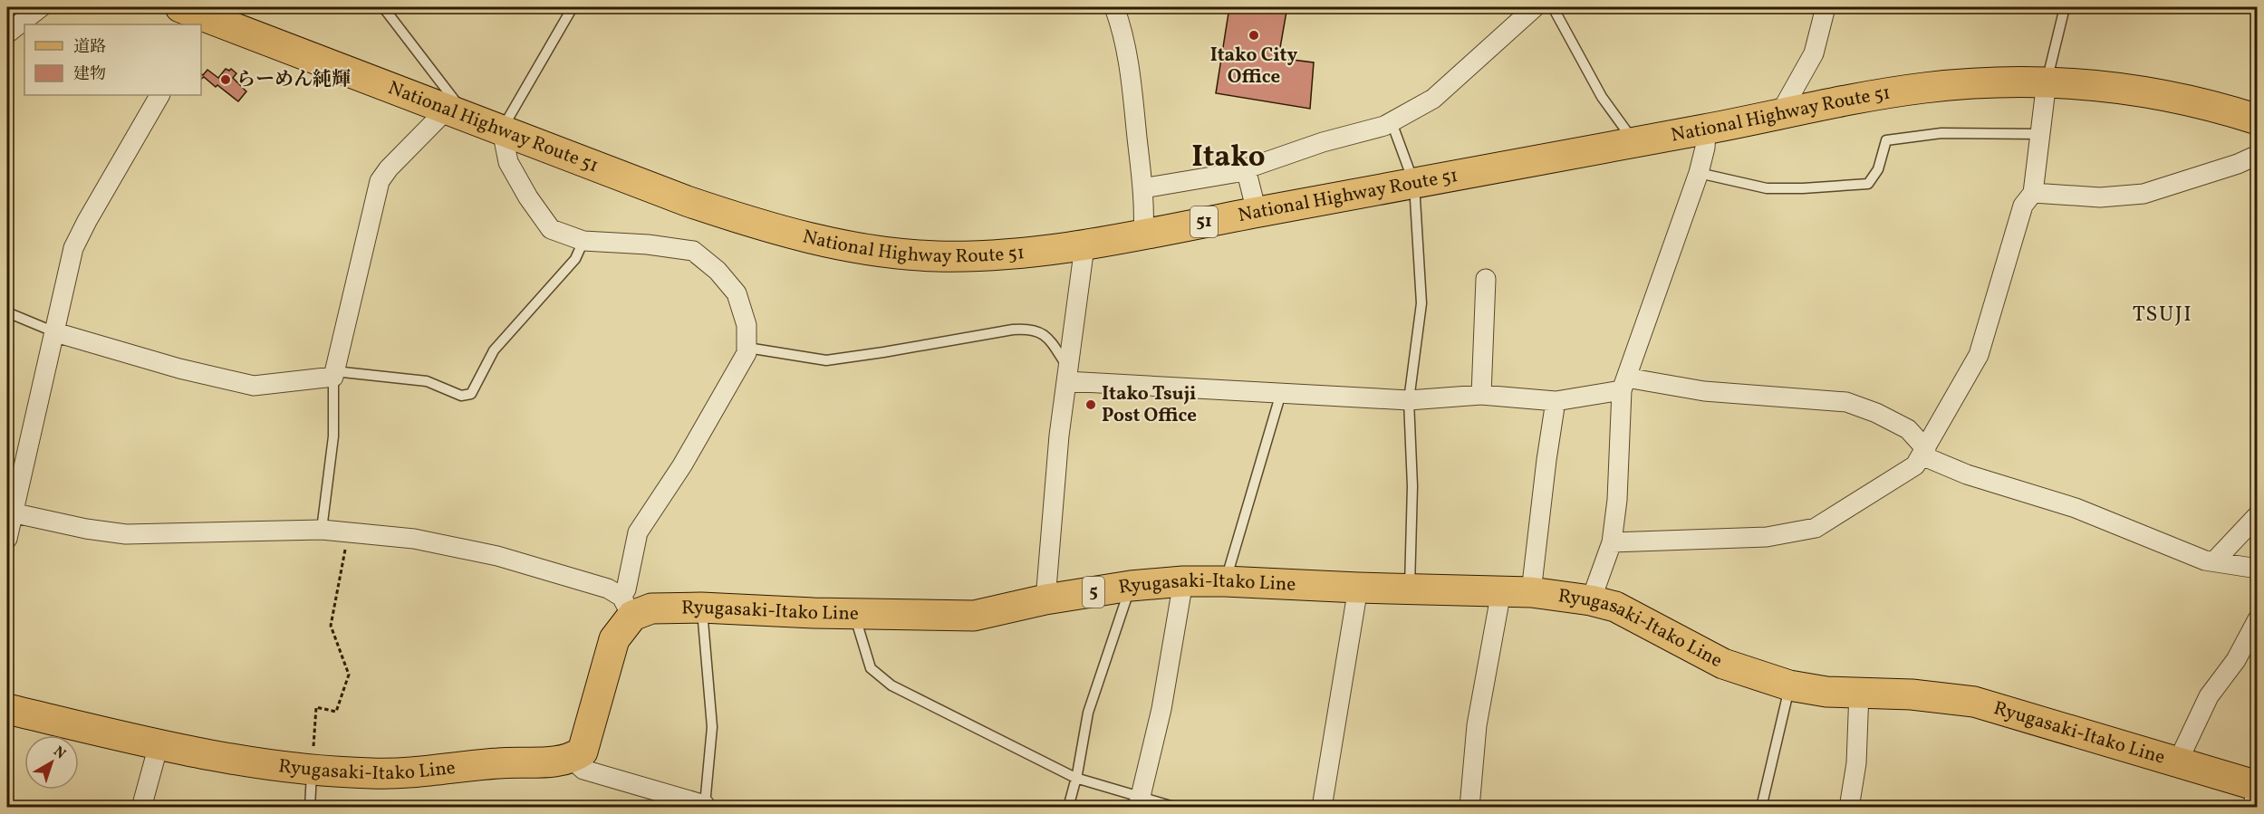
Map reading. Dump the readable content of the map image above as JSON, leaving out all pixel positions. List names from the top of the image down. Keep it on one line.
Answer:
{"streets":{"main road":["National Highway Route 51","51","Ryugasaki-Itako Line","5"]},"districts":["Itako","TSUJI"],"places":["Itako City Office","らーめん純輝","Itako Tsuji Post Office"],"legend":["道路","建物"],"north":"top right"}
